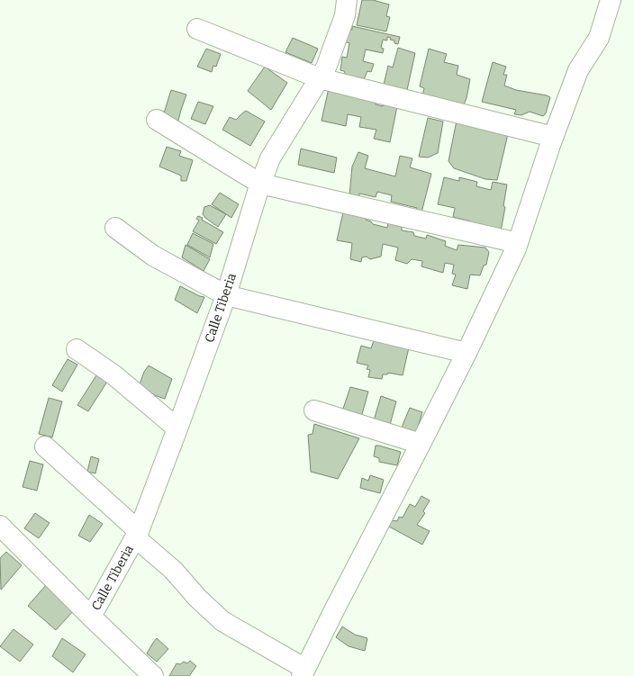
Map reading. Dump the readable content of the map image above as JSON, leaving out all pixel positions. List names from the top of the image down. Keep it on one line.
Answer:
{"streets":{"street":["Calle Tiberia"]}}
